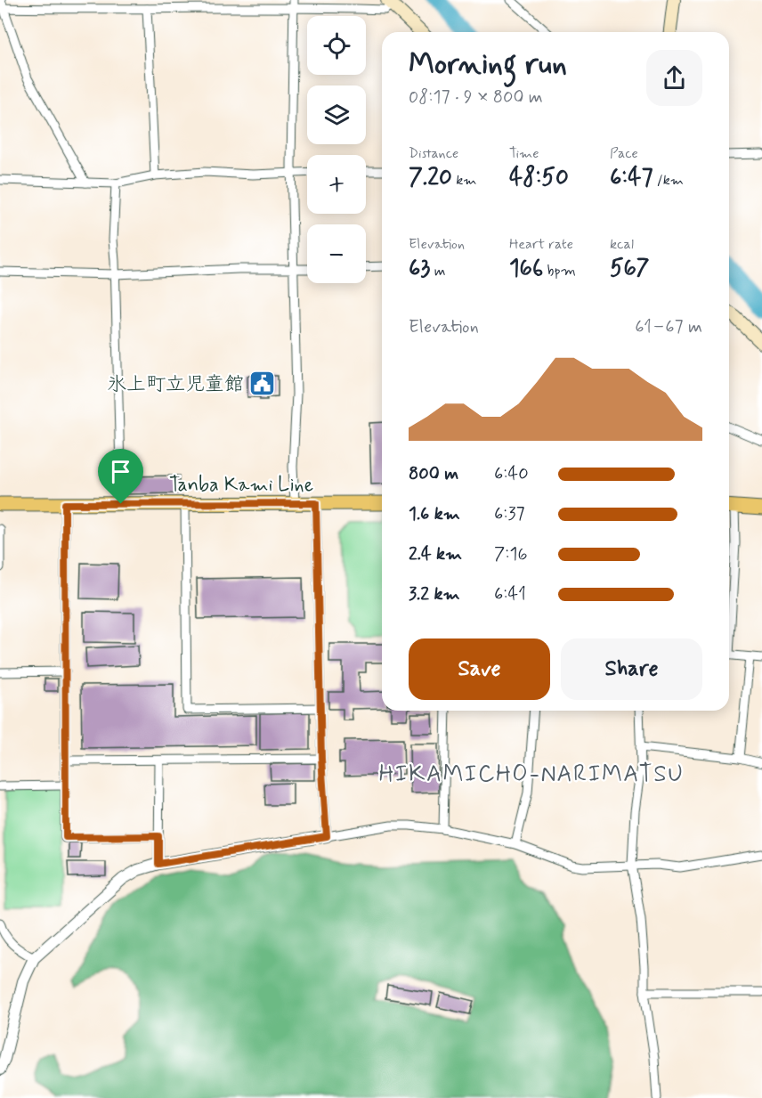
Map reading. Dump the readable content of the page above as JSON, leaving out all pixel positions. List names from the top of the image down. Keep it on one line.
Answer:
{"streets":{"main road":["Tanba Kami Line"]},"districts":["HIKAMICHO-NARIMATSU"],"places":{"public building":["氷上町立児童館"]},"page":{"map_buttons":["+","−"],"heading":["Morning run","08:17 · 9 × 800 m"],"stats":[["Distance","7.20 km"],["Time","48:50"],["Pace","6:47 /km"],["Elevation","63 m"],["Heart rate","166 bpm"],["kcal","567"]],"chart":["Elevation","61–67 m"],"list":[{"name":"800 m","note":"6:40"},{"name":"1.6 km","note":"6:37"},{"name":"2.4 km","note":"7:16"},{"name":"3.2 km","note":"6:41"}],"buttons":["Save","Share"]}}
